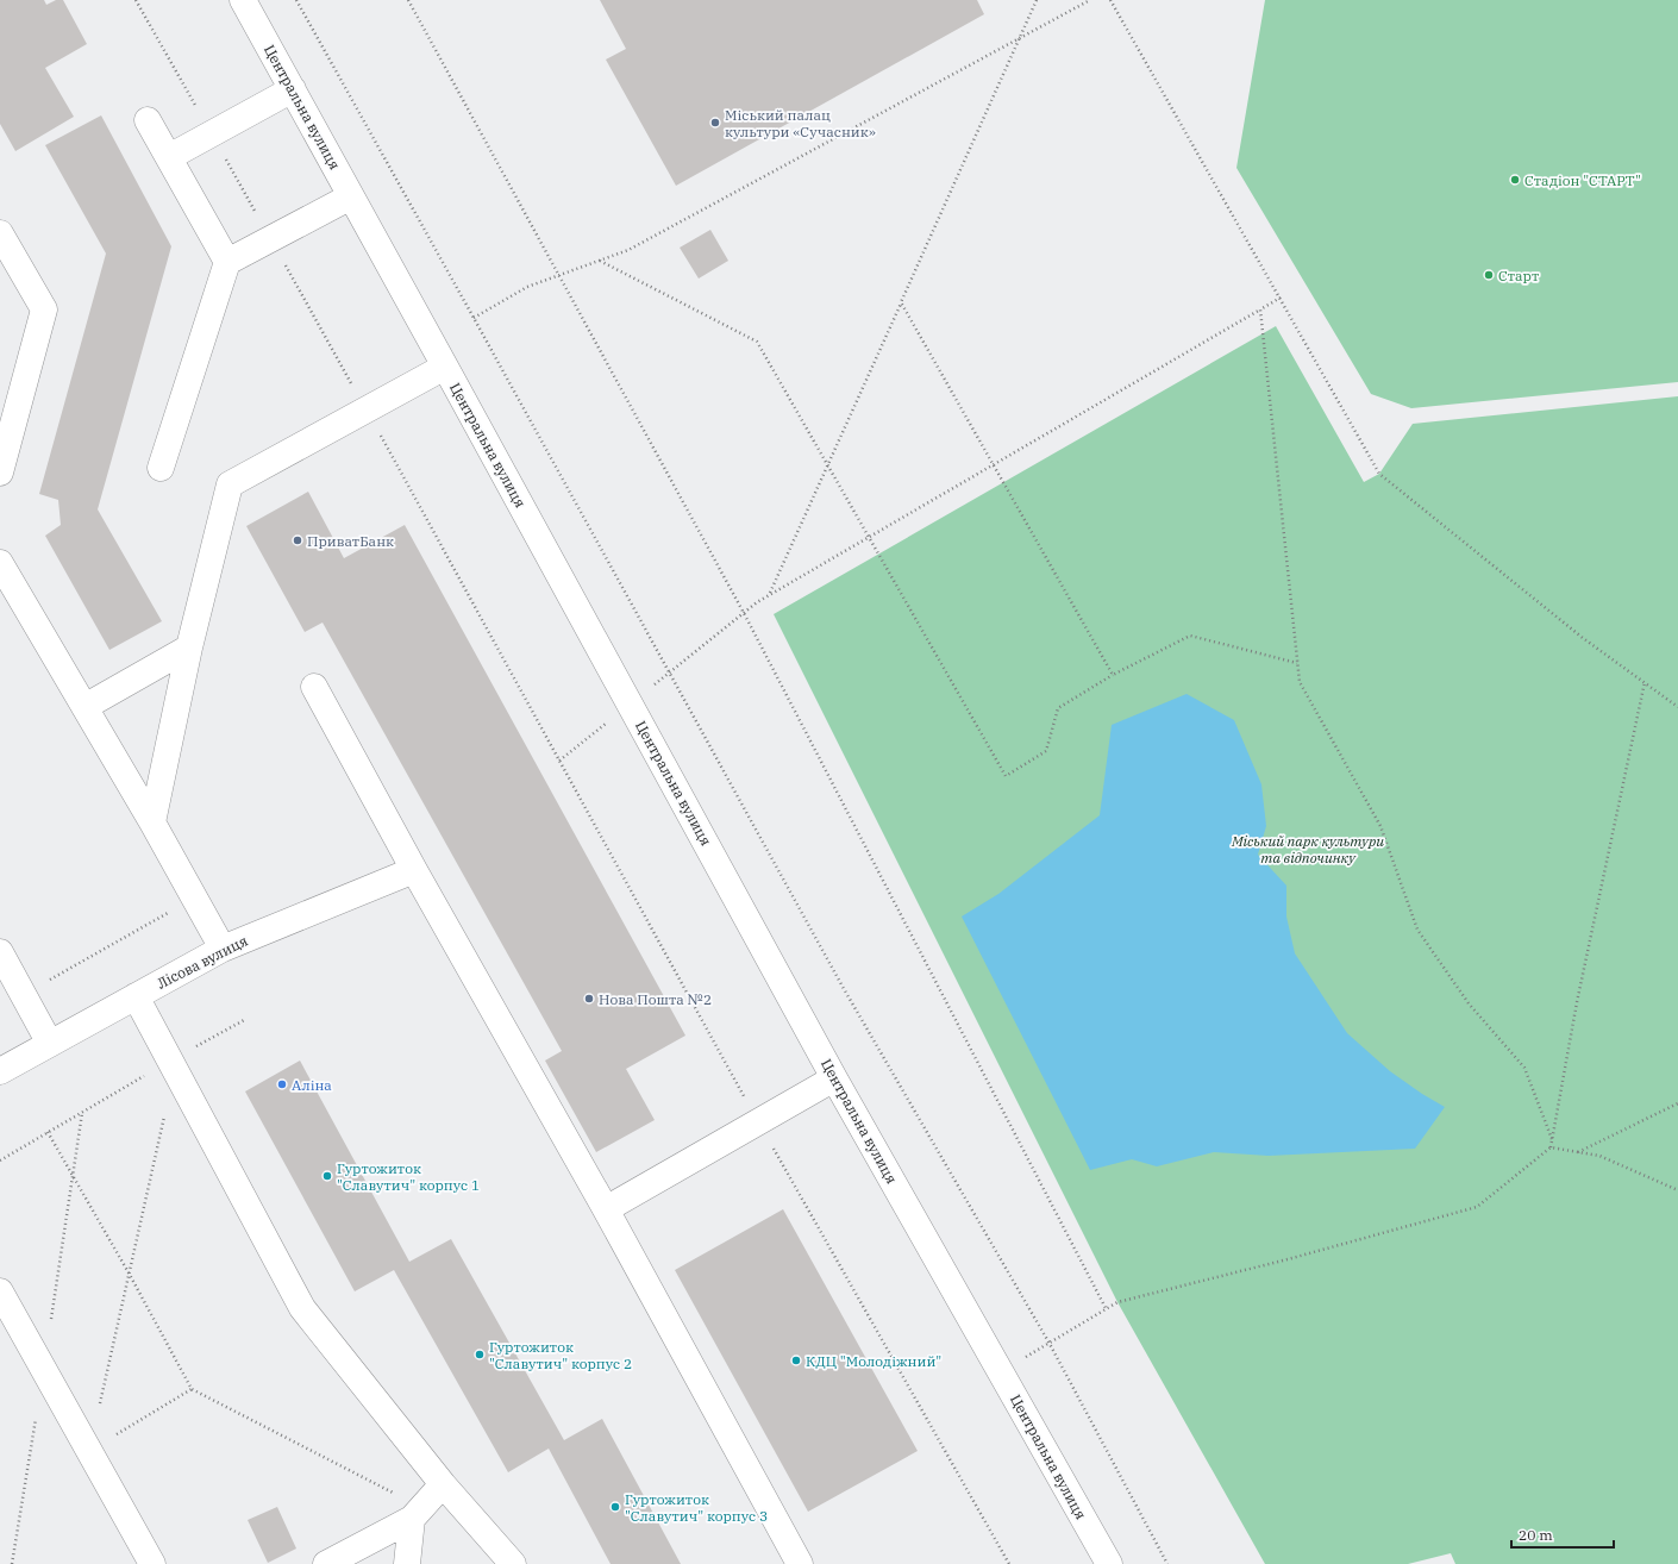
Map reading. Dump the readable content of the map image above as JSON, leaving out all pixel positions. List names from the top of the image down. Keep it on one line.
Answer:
{"streets":{"street":["Центральна вулиця","Лісова вулиця"]},"parks":["Міський парк культури та відпочинку"],"places":["Міський палац культури «Сучасник»","Стадіон \"СТАРТ\"","Старт","ПриватБанк","Нова Пошта №2","Аліна","Гуртожиток \"Славутич\" корпус 1","Гуртожиток \"Славутич\" корпус 2","КДЦ \"Молодіжний\"","Гуртожиток \"Славутич\" корпус 3"],"scale_bar":"20 m"}
